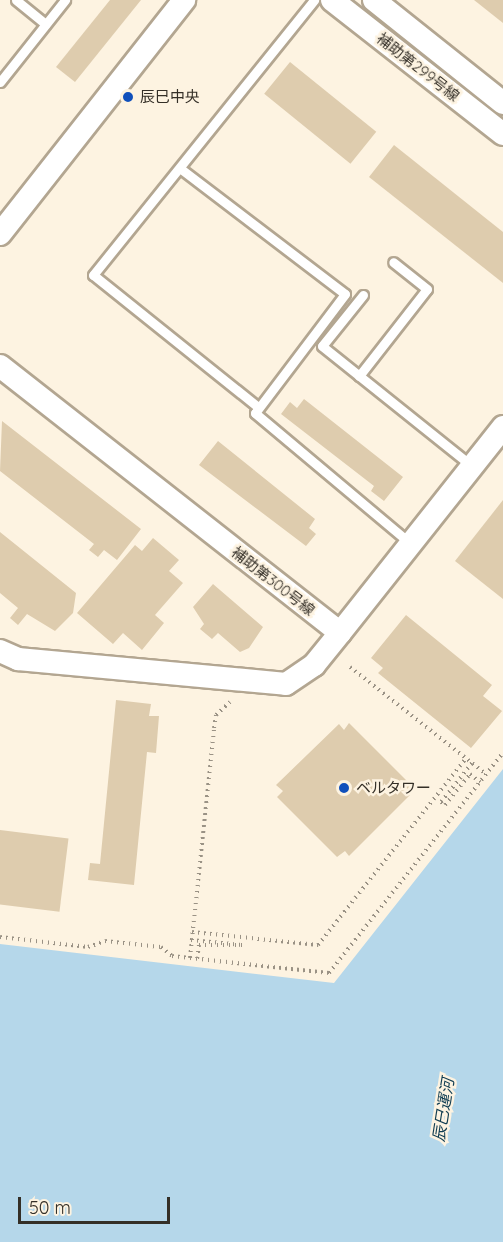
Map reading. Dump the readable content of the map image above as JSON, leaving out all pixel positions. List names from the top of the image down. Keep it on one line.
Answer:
{"streets":{"street":["補助第299号線","補助第300号線"]},"water":["辰巳運河"],"places":["辰巳中央","ベルタワー"],"scale_bar":"50 m"}
